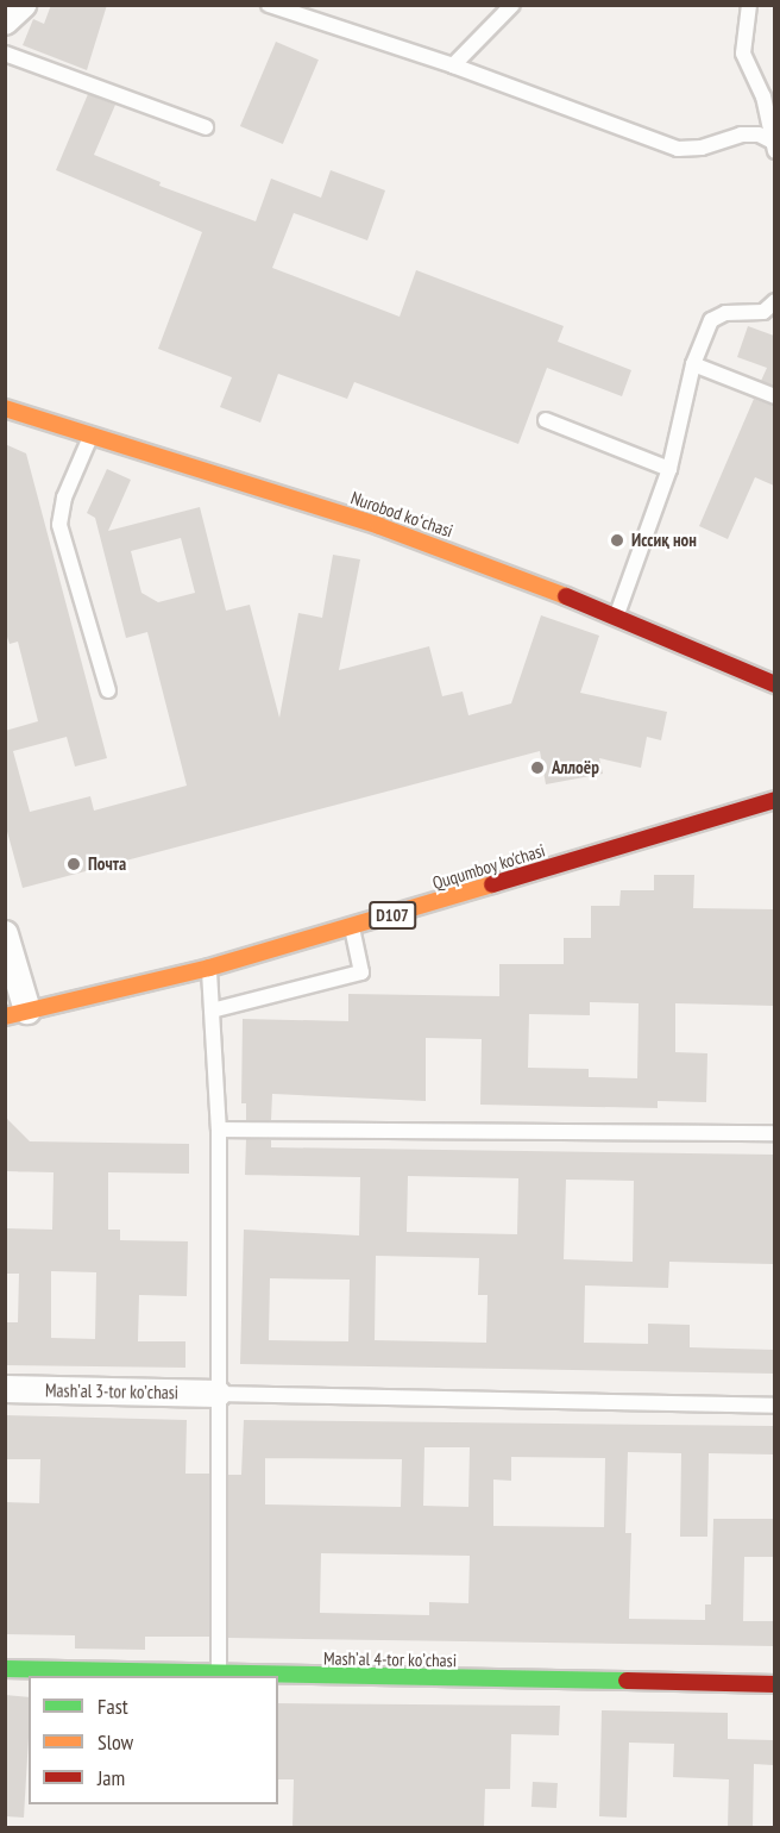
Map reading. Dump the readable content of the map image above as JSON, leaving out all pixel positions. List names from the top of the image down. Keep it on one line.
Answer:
{"streets":{"street":["Nurobod koʻchasi","Ququmboy ko'chasi","D107","Mashʼal 3-tor koʼchasi","Mashʼal 4-tor koʼchasi"]},"places":["Иссиқ нон","Аллоёр","Почта"],"legend":["Fast","Slow","Jam"]}
